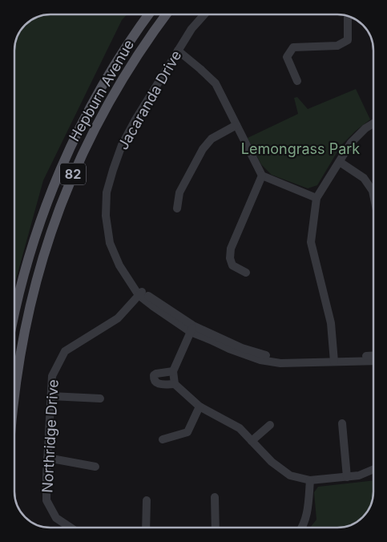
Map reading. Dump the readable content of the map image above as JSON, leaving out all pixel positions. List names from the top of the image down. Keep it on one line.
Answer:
{"streets":{"main road":["Hepburn Avenue","82"],"street":["Jacaranda Drive","Northridge Drive"]},"crossings":[["Jacaranda Drive","Northridge Drive"]],"parks":["Lemongrass Park"]}
